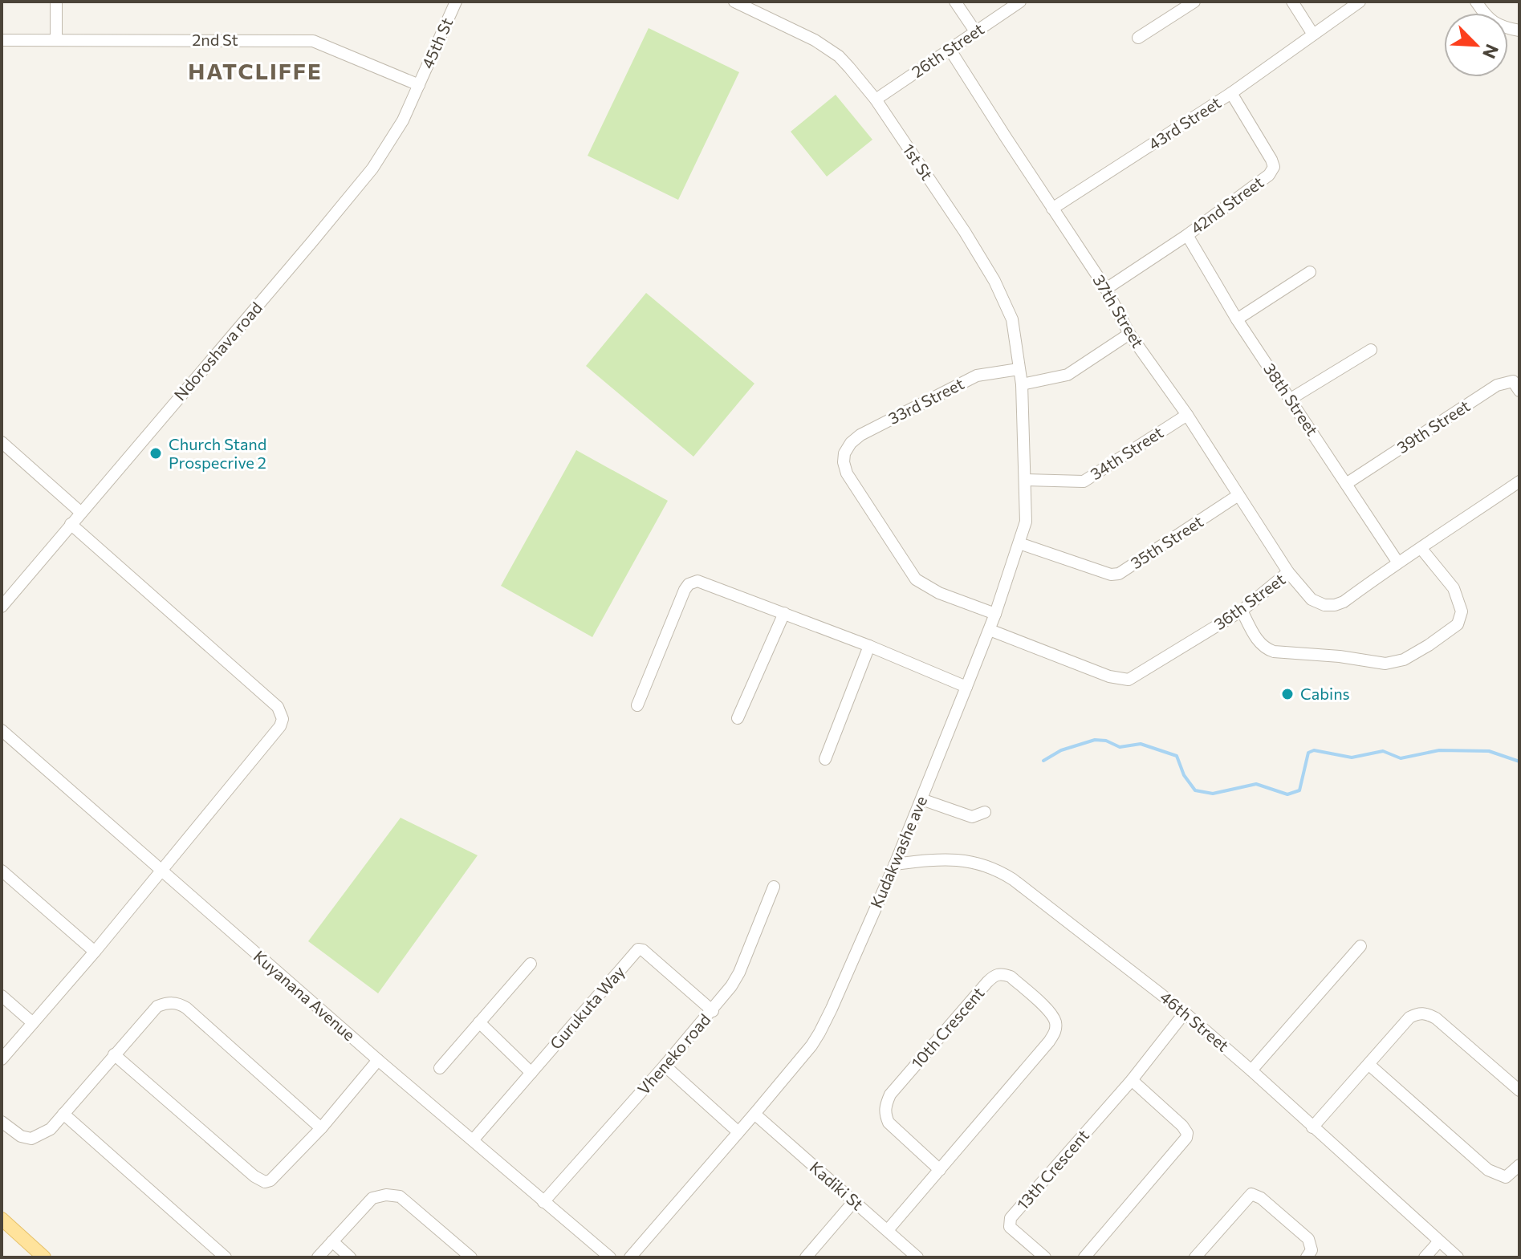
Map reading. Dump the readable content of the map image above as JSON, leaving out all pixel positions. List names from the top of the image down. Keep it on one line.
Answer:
{"streets":{"street":["2nd St","45th St","26th Street","43rd Street","1st St","42nd Street","37th Street","Ndoroshava road","38th Street","33rd Street","39th Street","34th Street","35th Street","36th Street","Kudakwashe ave","Kuyanana Avenue","Gurukuta Way","46th Street","10th Crescent","Vheneko road","13th Crescent","Kadiki St"]},"crossings":[["2nd St","45th St"],["2nd St","Ndoroshava road"],["45th St","Ndoroshava road"],["26th Street","1st St"],["26th Street","37th Street"],["43rd Street","42nd Street"],["43rd Street","37th Street"],["1st St","33rd Street"],["1st St","Kudakwashe ave"],["42nd Street","37th Street"],["42nd Street","38th Street"],["37th Street","34th Street"],["37th Street","35th Street"],["37th Street","36th Street"],["38th Street","39th Street"],["38th Street","36th Street"],["33rd Street","Kudakwashe ave"],["34th Street","Kudakwashe ave"],["35th Street","Kudakwashe ave"],["36th Street","Kudakwashe ave"],["Kudakwashe ave","46th Street"],["Kudakwashe ave","Kadiki St"],["Kuyanana Avenue","Gurukuta Way"],["Kuyanana Avenue","Vheneko road"],["Gurukuta Way","Vheneko road"],["46th Street","13th Crescent"],["10th Crescent","Kadiki St"]],"districts":["HATCLIFFE"],"places":["Church Stand Prospecrive 2","Cabins"],"north":"bottom right"}
